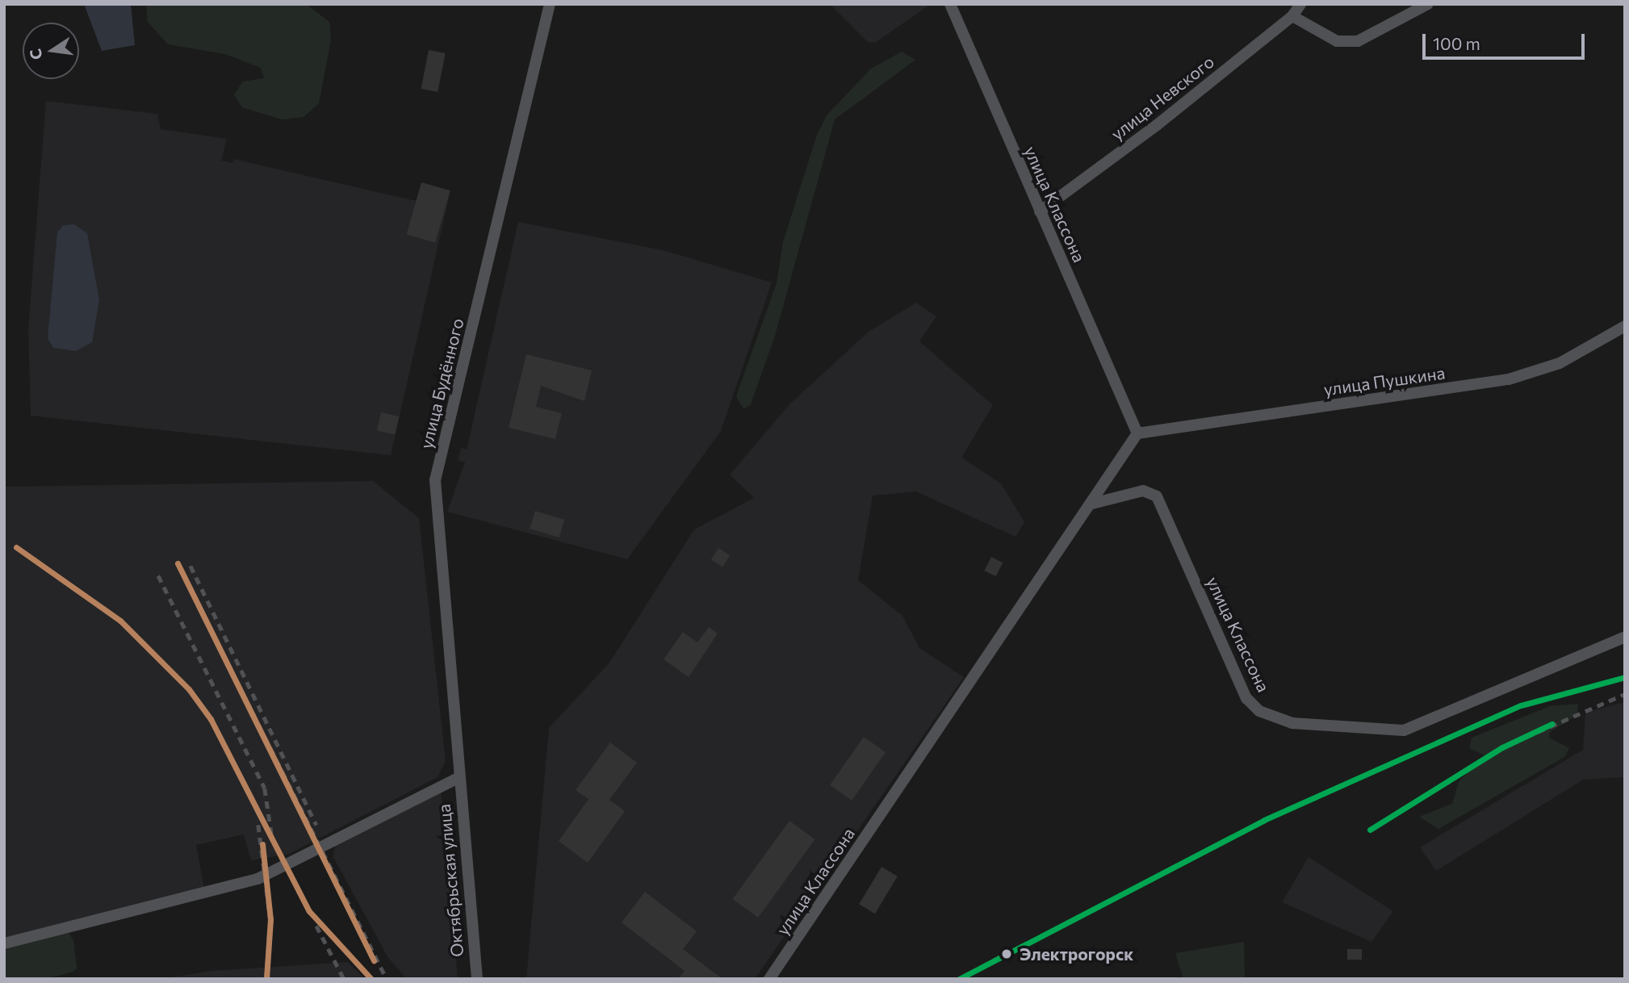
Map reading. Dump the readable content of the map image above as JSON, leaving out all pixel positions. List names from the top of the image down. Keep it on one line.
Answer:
{"streets":{"street":["улица Невского","улица Классона","улица Пушкина","улица Будённого","Октябрьская улица"]},"crossings":[["улица Невского","улица Классона"],["улица Классона","улица Пушкина"],["улица Будённого","Октябрьская улица"]],"places":["Электрогорск"],"scale_bar":"100 m","north":"left"}
